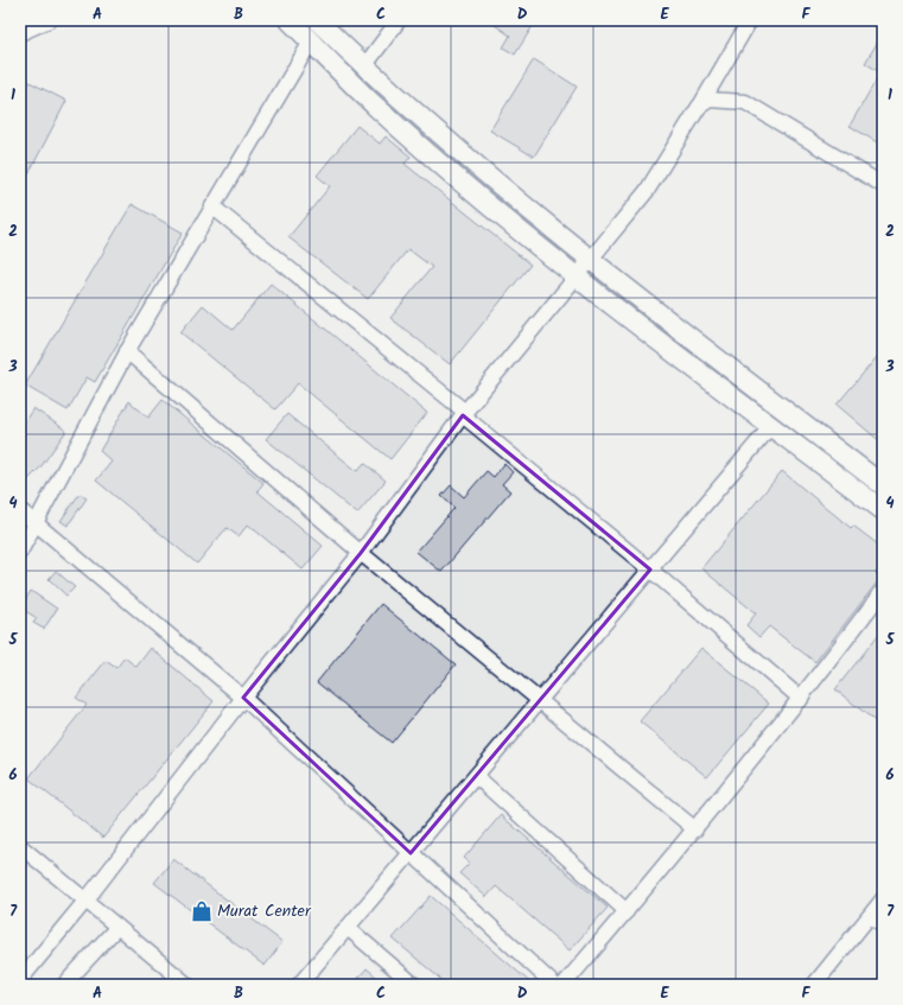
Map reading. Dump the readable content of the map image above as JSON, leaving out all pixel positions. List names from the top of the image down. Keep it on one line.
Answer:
{"places":{"shop":["Murat Center"]},"grid":{"columns":["A","B","C","D","E","F"],"rows":["1","2","3","4","5","6","7"]}}
